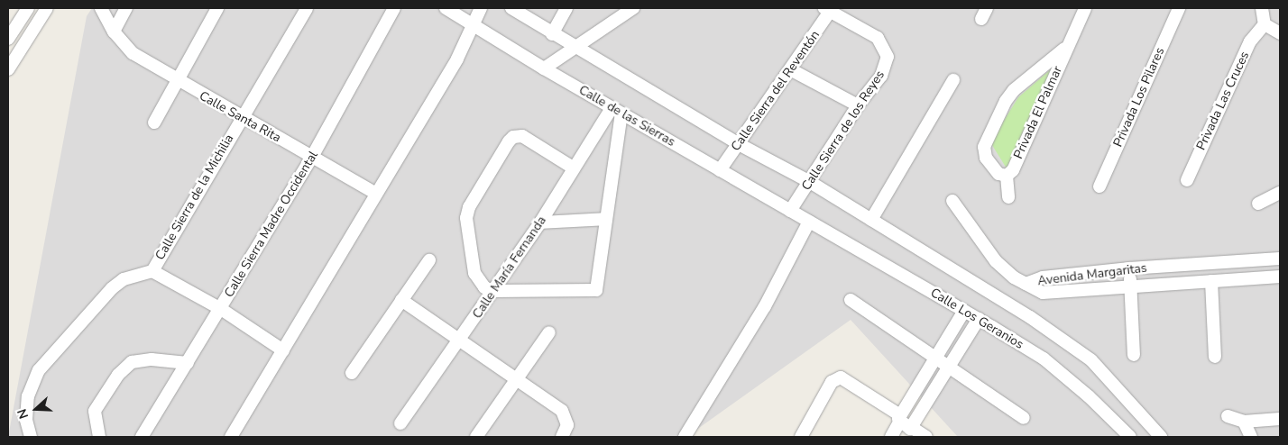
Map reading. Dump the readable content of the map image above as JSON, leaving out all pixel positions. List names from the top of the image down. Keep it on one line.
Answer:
{"streets":{"street":["Calle Sierra del Reventón","Privada Los Pilares","Privada Las Cruces","Privada El Palmar","Calle de las Sierras","Calle Santa Rita","Calle Sierra de los Reyes","Calle Sierra de la Michilia","Calle Sierra Madre Occidental","Calle María Fernanda","Avenida Margaritas","Calle Los Geranios"]},"crossings":[["Calle Sierra del Reventón","Calle de las Sierras"],["Calle Sierra del Reventón","Calle Sierra de los Reyes"],["Calle de las Sierras","Calle Sierra de los Reyes"],["Calle de las Sierras","Calle María Fernanda"],["Calle de las Sierras","Calle Los Geranios"],["Calle Santa Rita","Calle Sierra de la Michilia"],["Calle Santa Rita","Calle Sierra Madre Occidental"]],"north":"left"}
